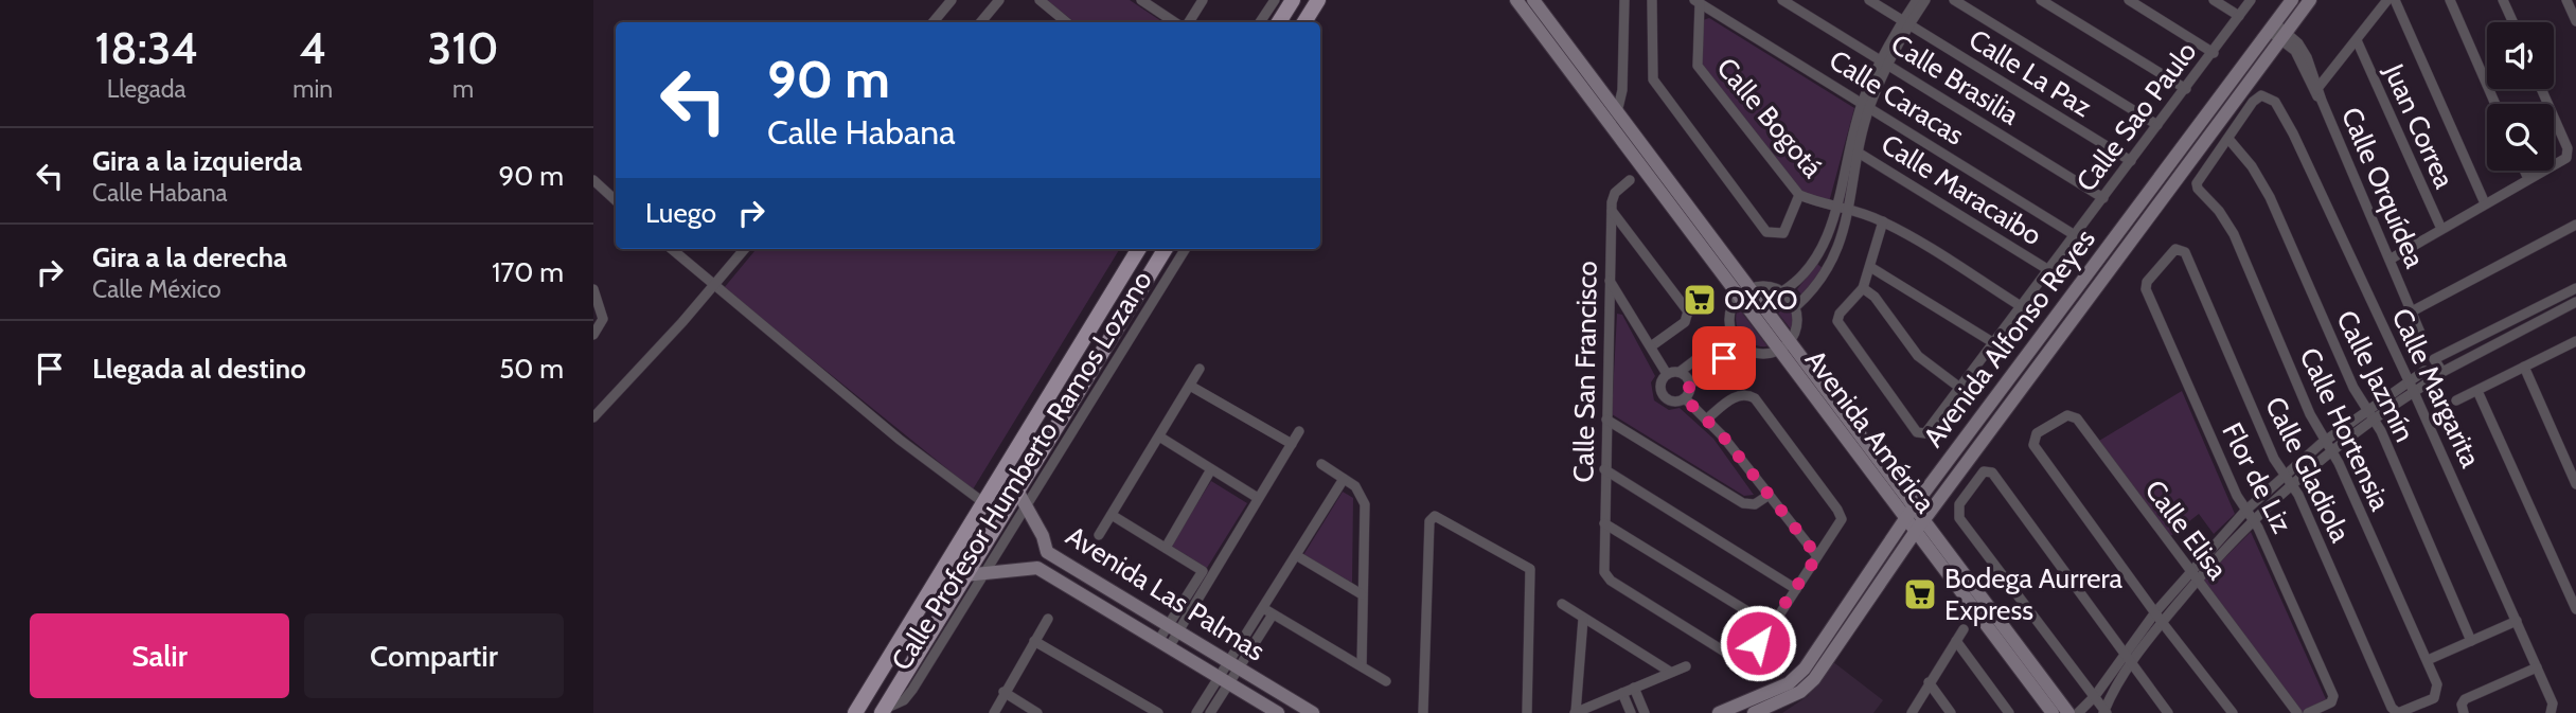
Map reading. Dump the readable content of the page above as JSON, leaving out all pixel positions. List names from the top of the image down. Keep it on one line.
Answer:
{"streets":{"street":["Calle La Paz","Calle Brasilia","Calle Caracas","Calle Sao Paulo","Calle Bogotá","Juan Correa","Calle Orquídea","Calle Maracaibo","Avenida Alfonso Reyes","Calle San Francisco","Calle Jazmín","Calle Margarita","Calle Hortensia","Avenida América","Calle Gladiola","Calle Profesor Humberto Ramos Lozano","Flor de Liz","Calle Elisa","Avenida Las Palmas"]},"crossings":[["Calle La Paz","Calle Sao Paulo"],["Calle Brasilia","Calle Sao Paulo"],["Calle Caracas","Calle Sao Paulo"],["Calle Caracas","Calle Bogotá"],["Calle Sao Paulo","Calle Bogotá"],["Calle Sao Paulo","Calle Maracaibo"],["Calle Orquídea","Avenida Alfonso Reyes"],["Avenida Alfonso Reyes","Avenida América"],["Calle Jazmín","Calle Margarita"],["Calle Jazmín","Calle Hortensia"],["Calle Margarita","Calle Hortensia"],["Calle Hortensia","Calle Gladiola"],["Calle Gladiola","Flor de Liz"],["Calle Profesor Humberto Ramos Lozano","Avenida Las Palmas"]],"places":{"supermarket":["OXXO","Bodega Aurrera Express"]},"page":{"eta":["18:34","Llegada","4","min","310","m"],"turn":["90 m","Calle Habana"],"list":[{"name":"Gira a la izquierda","note":"Calle Habana","value":"90 m"},{"name":"Gira a la derecha","note":"Calle México","value":"170 m"},{"name":"Llegada al destino","value":"50 m"}],"then":"Luego","buttons":["Salir","Compartir"]}}
